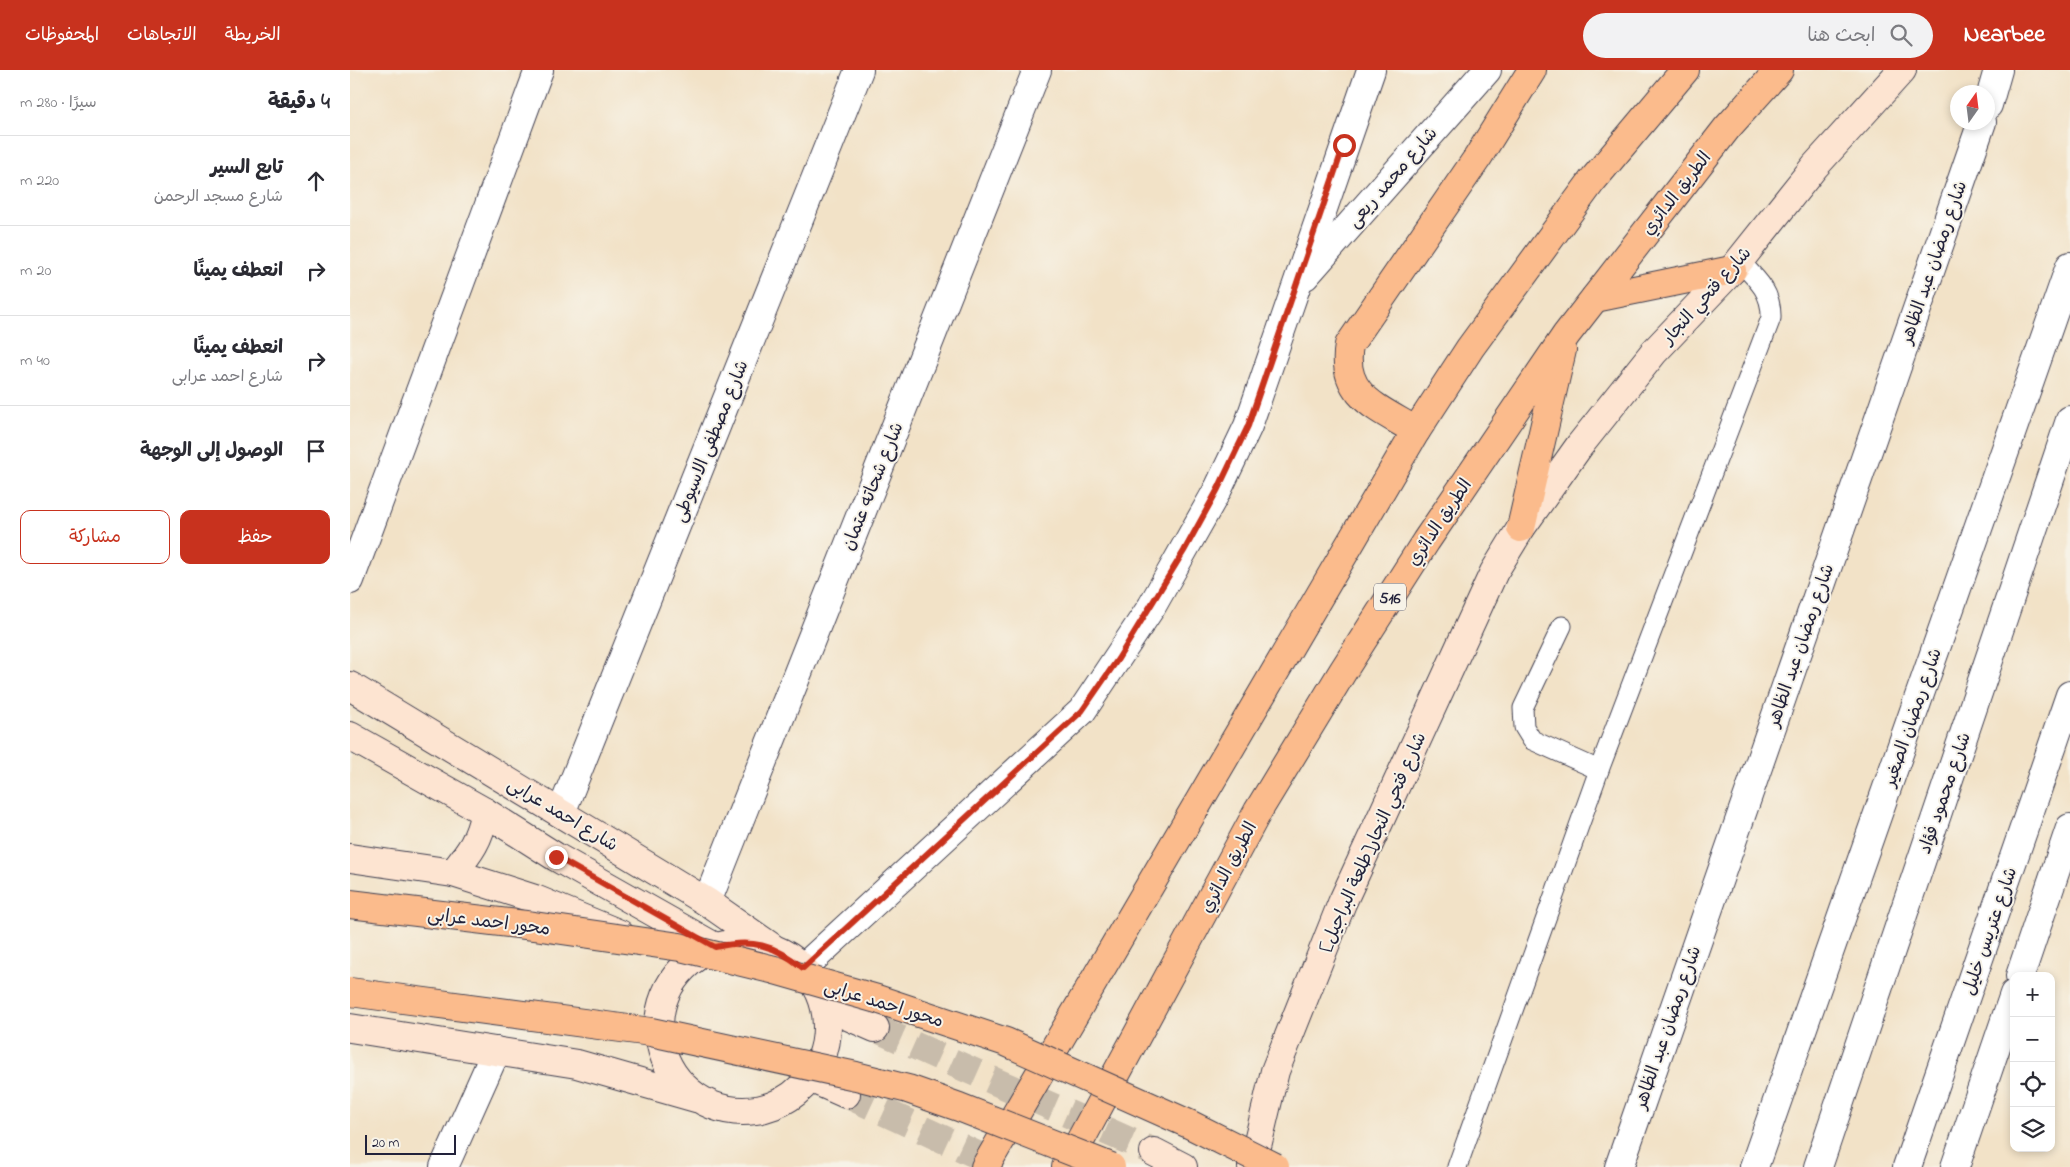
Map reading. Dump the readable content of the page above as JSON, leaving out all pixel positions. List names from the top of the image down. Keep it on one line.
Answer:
{"streets":{"highway":["الطريق الدائري","516","محور احمد عرابى"],"street":["شارع محمد ريعى","شارع رمضان عبد الظاهر","شارع فتحي النجار","شارع مصطفى الاسيوطى","شارع شحاته عتمان","شارع رمضان الصغير","شارع محمود فؤاد","شارع احمد عرابى","شارع فتحي النجار[طلعة البراجيل]","شارع عتريس خليل"]},"crossings":[["شارع فتحي النجار","شارع فتحي النجار[طلعة البراجيل]"],["شارع مصطفى الاسيوطى","شارع احمد عرابى"],["شارع شحاته عتمان","شارع احمد عرابى"]],"scale_bar":"20 m","north":"top","page":{"header":"Nearbee","search":"ابحث هنا","nav":["الخريطة","الاتجاهات","المحفوظات"],"heading":["4 دقيقة","سيرًا · 280 m"],"list":[["تابع السير","شارع مسجد الرحمن","220 m"],["انعطف يمينًا","20 m"],["انعطف يمينًا","شارع احمد عرابى","40 m"],"الوصول إلى الوجهة"],"buttons":["حفظ","مشاركة"],"map_buttons":["+","−"],"scale":"20 m"}}
